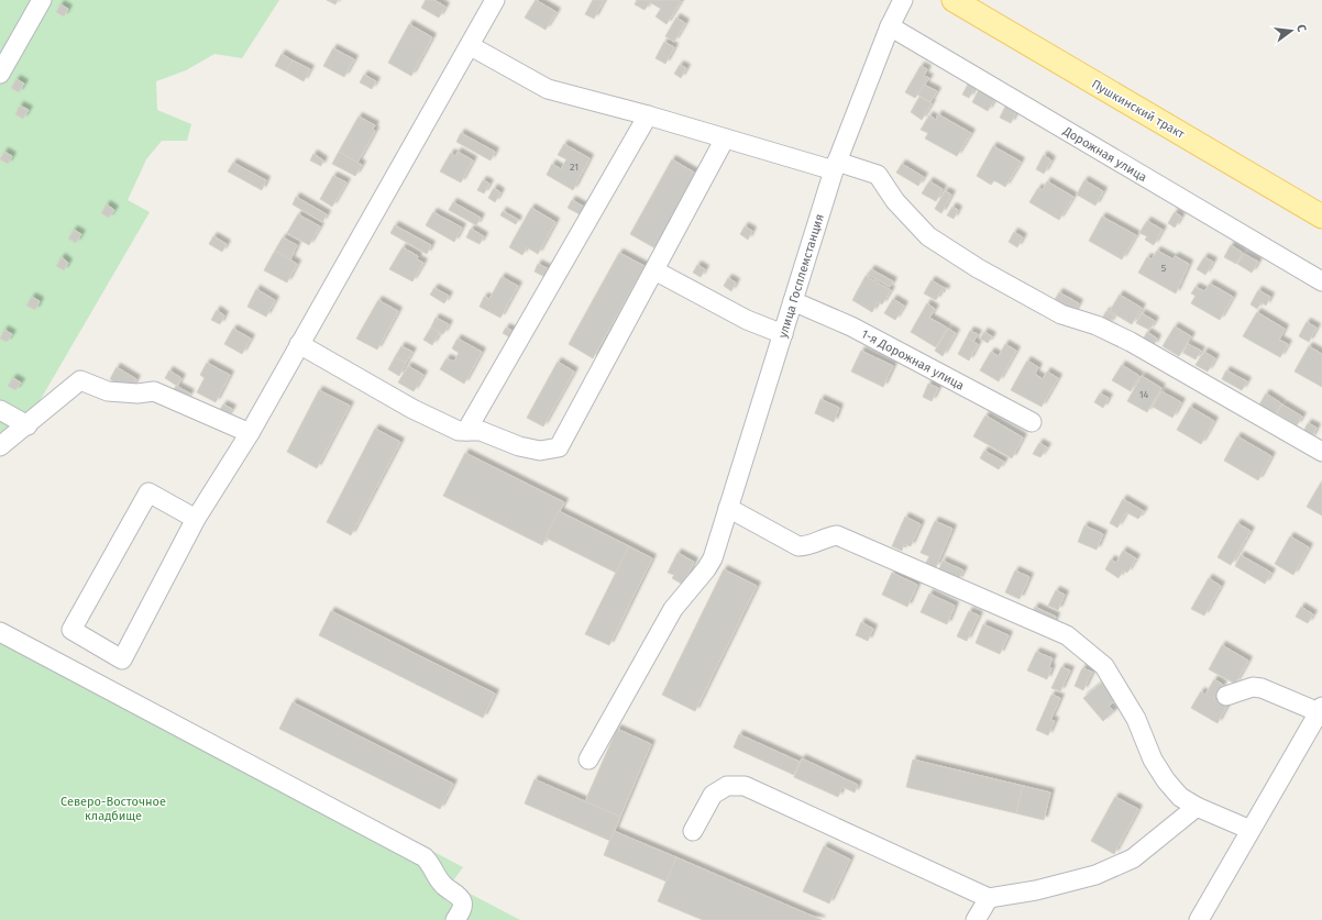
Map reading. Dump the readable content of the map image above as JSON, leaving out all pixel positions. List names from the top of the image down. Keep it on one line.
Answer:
{"streets":{"main road":["Пушкинский тракт"],"street":["Дорожная улица","улица Госплемстанция","1-я Дорожная улица"]},"crossings":[["Дорожная улица","улица Госплемстанция"],["улица Госплемстанция","1-я Дорожная улица"]],"parks":["Северо-Восточное кладбище"],"house_numbers":["21","5","14"],"north":"right"}
